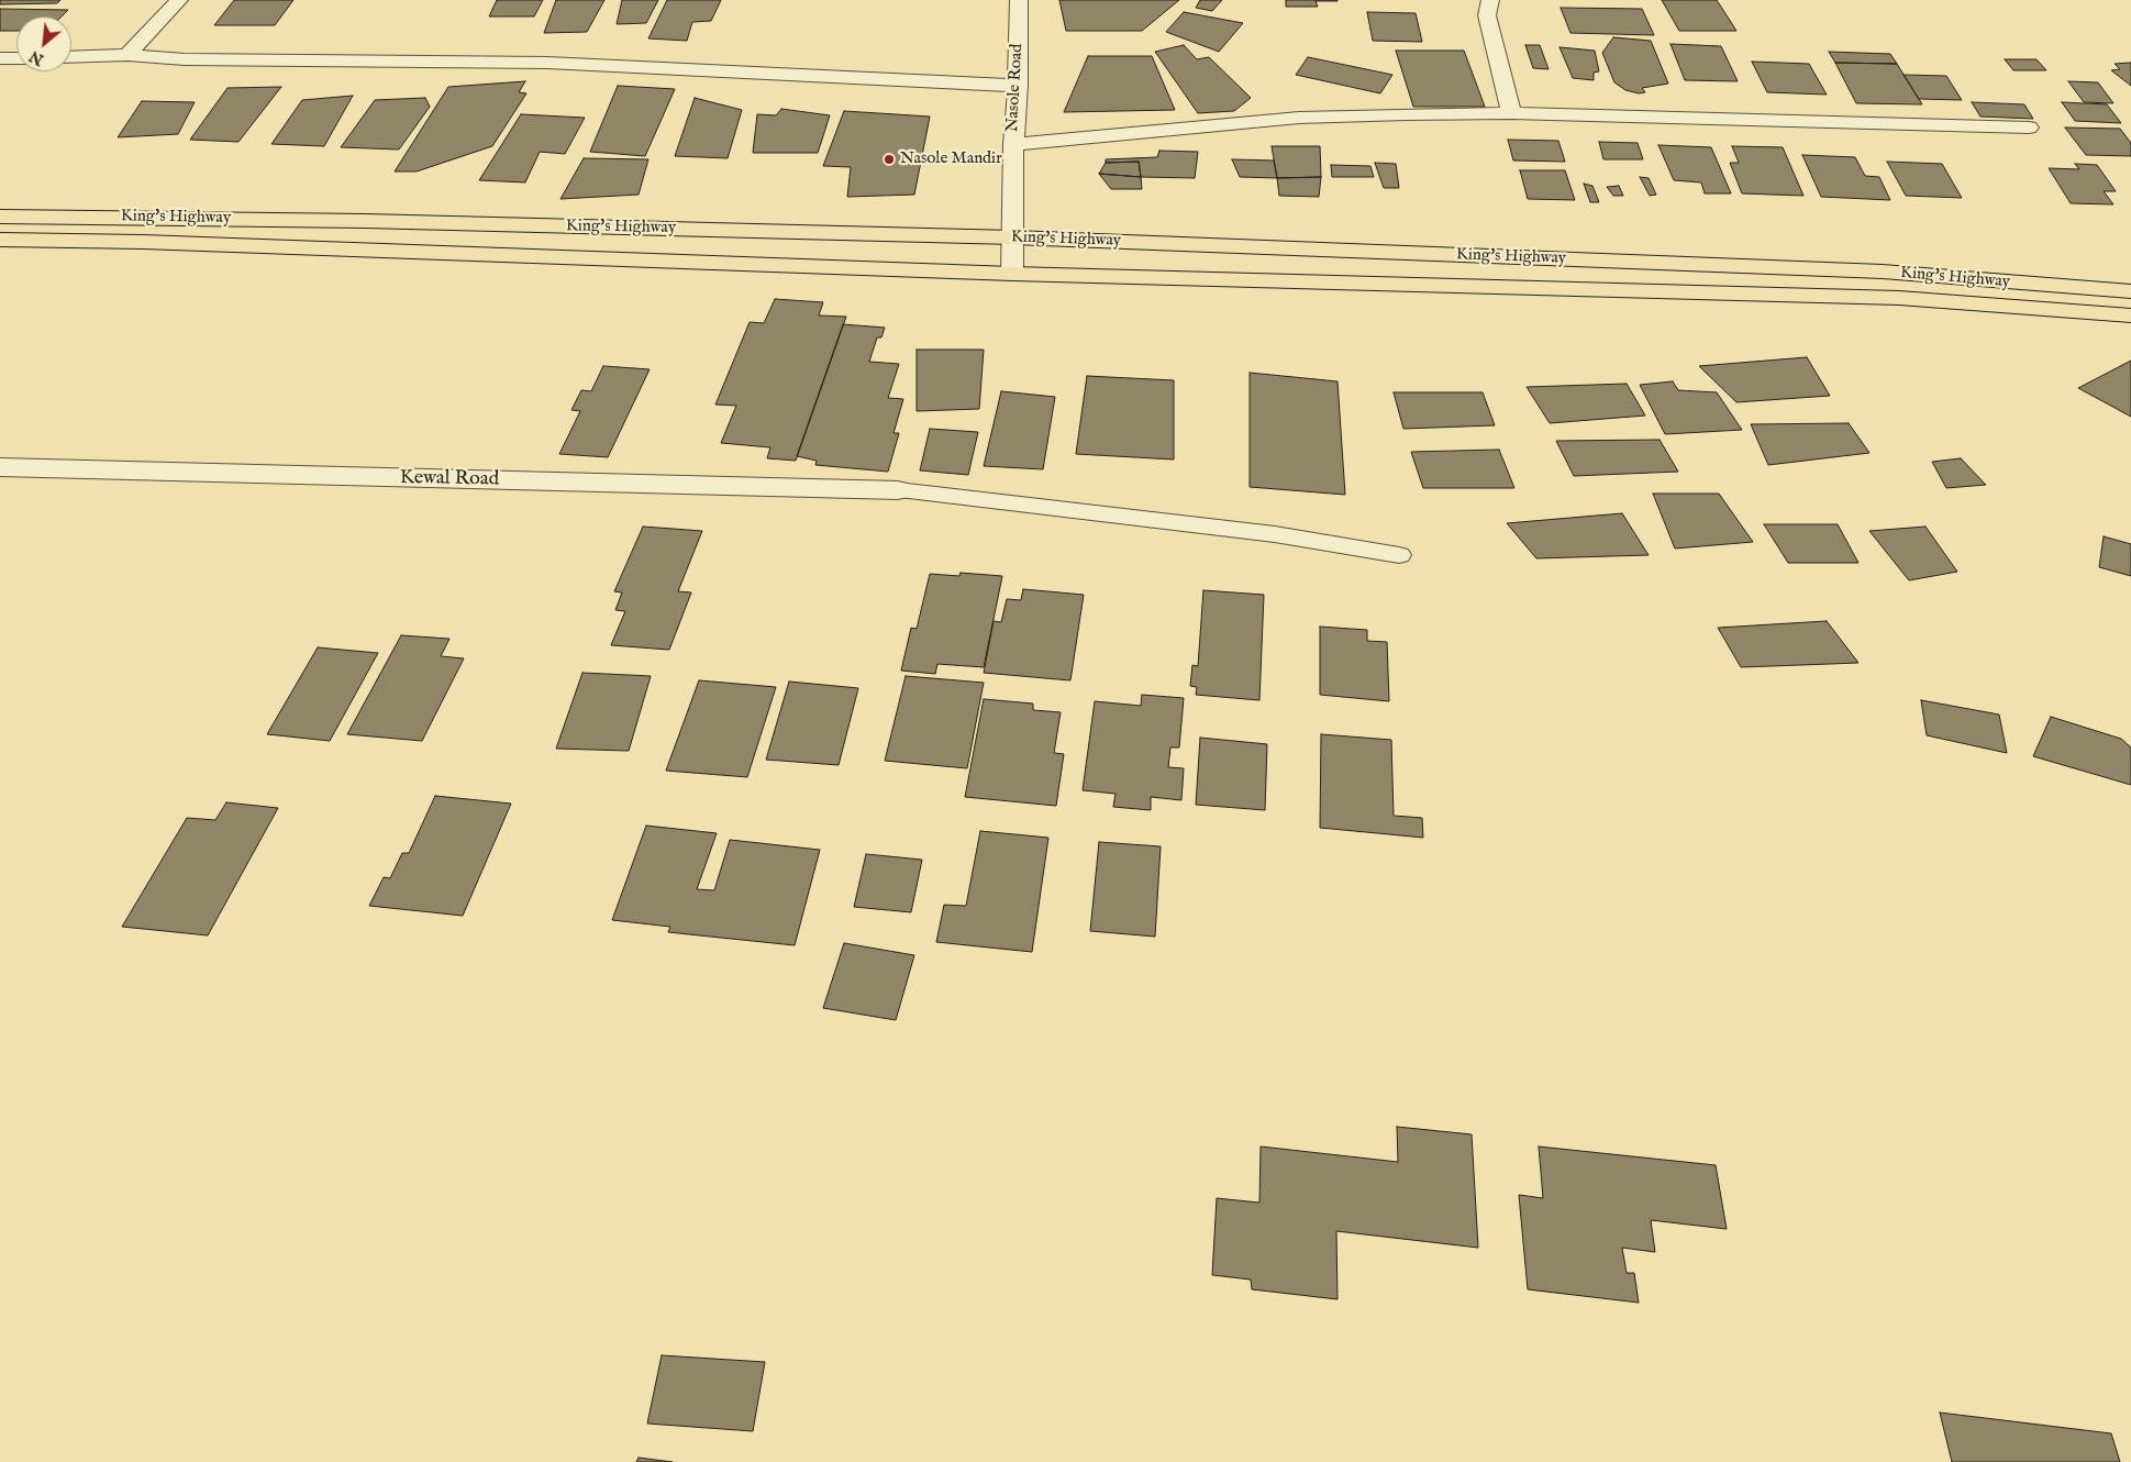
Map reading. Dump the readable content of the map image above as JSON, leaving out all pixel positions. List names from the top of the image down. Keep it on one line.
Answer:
{"streets":{"highway":["King's Highway"],"street":["Nasole Road","Kewal Road"]},"crossings":[["Nasole Road","King's Highway"]],"places":["Nasole Mandir"],"north":"bottom left"}
